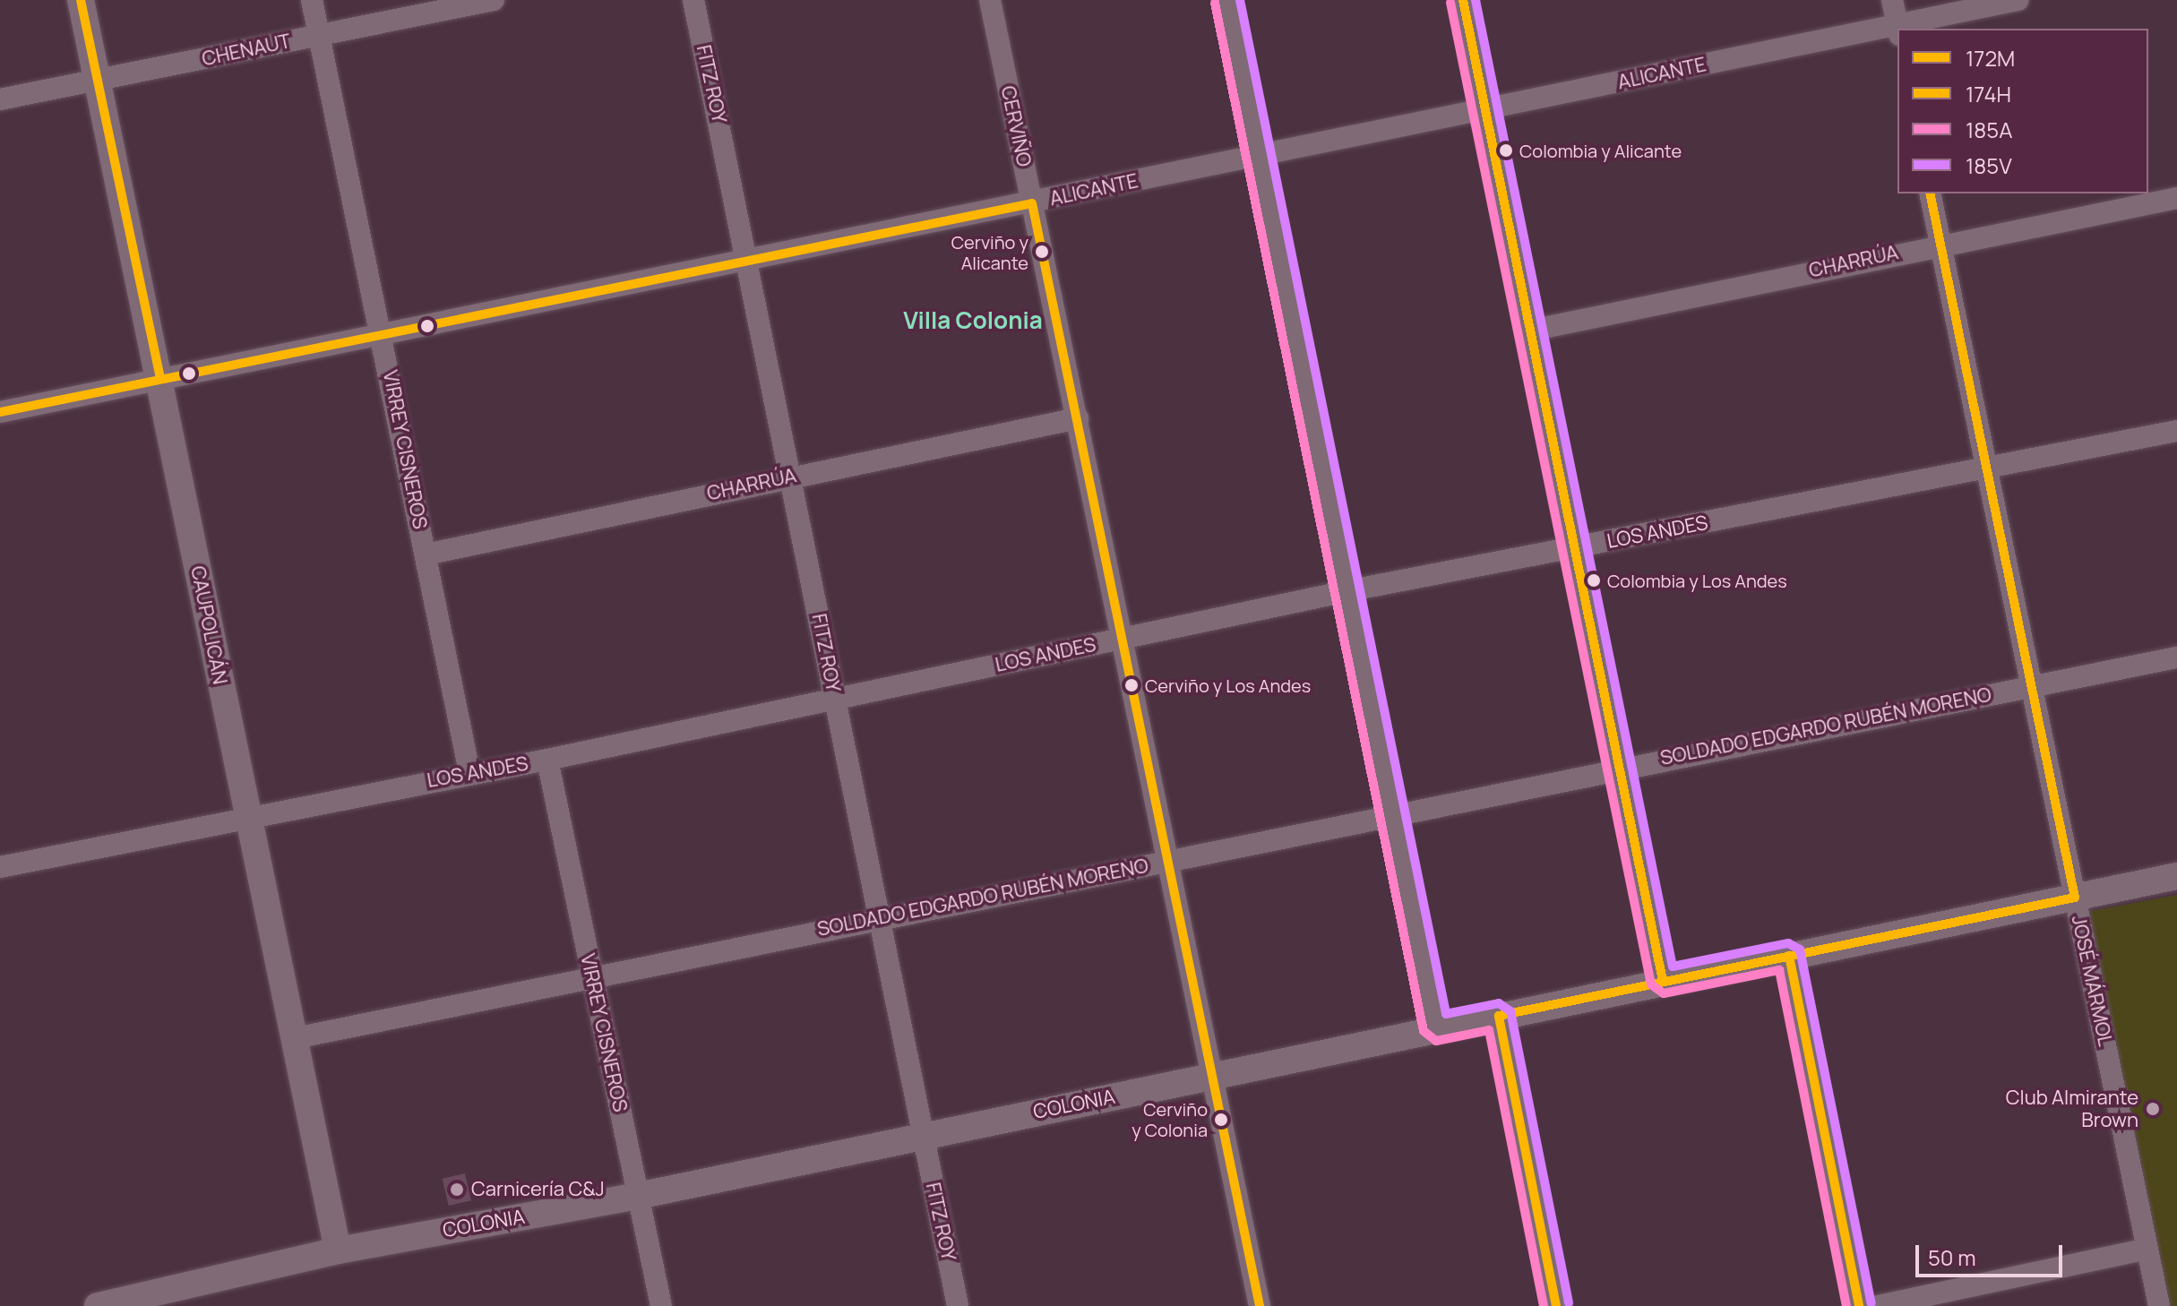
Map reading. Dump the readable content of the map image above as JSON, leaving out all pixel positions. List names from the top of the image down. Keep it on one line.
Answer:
{"streets":{"street":["CHENAUT","ALICANTE","FITZ ROY","CERVIÑO","CHARRÚA","VIRREY CISNEROS","LOS ANDES","CAUPOLICÁN","SOLDADO EDGARDO RUBÉN MORENO","JOSÉ MÁRMOL","COLONIA"]},"crossings":[["CHENAUT","VIRREY CISNEROS"],["CHENAUT","CAUPOLICÁN"],["ALICANTE","FITZ ROY"],["ALICANTE","CERVIÑO"],["ALICANTE","VIRREY CISNEROS"],["ALICANTE","CAUPOLICÁN"],["FITZ ROY","CHARRÚA"],["FITZ ROY","LOS ANDES"],["FITZ ROY","SOLDADO EDGARDO RUBÉN MORENO"],["FITZ ROY","COLONIA"],["CERVIÑO","CHARRÚA"],["CERVIÑO","LOS ANDES"],["CERVIÑO","SOLDADO EDGARDO RUBÉN MORENO"],["CERVIÑO","COLONIA"],["CHARRÚA","VIRREY CISNEROS"],["CHARRÚA","JOSÉ MÁRMOL"],["VIRREY CISNEROS","LOS ANDES"],["VIRREY CISNEROS","SOLDADO EDGARDO RUBÉN MORENO"],["VIRREY CISNEROS","COLONIA"],["LOS ANDES","CAUPOLICÁN"],["LOS ANDES","JOSÉ MÁRMOL"],["CAUPOLICÁN","SOLDADO EDGARDO RUBÉN MORENO"],["CAUPOLICÁN","COLONIA"],["SOLDADO EDGARDO RUBÉN MORENO","JOSÉ MÁRMOL"],["JOSÉ MÁRMOL","COLONIA"]],"districts":["Villa Colonia"],"places":["Colombia y Alicante","Cerviño y Alicante","Colombia y Los Andes","Cerviño y Los Andes","Club Almirante Brown","Cerviño y Colonia","Carnicería C&J"],"lines":["transit line 172M","transit line 174H","transit line 185V","transit line 185A"],"legend":["172M","174H","185A","185V"],"scale_bar":"50 m"}
